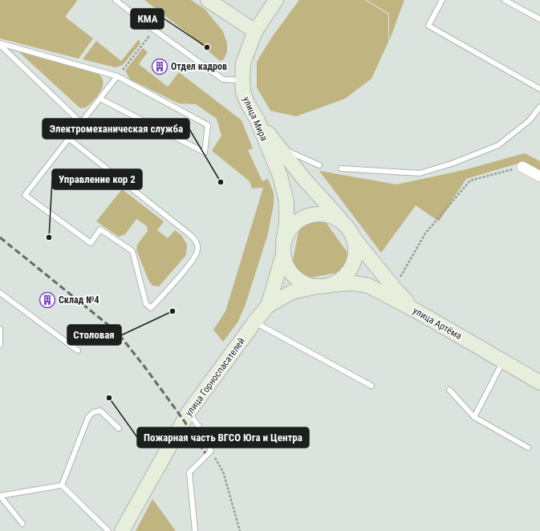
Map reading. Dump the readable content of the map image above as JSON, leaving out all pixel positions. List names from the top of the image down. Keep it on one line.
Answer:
{"streets":{"street":["улица Мира","улица Артёма","улица Горноспасателей"]},"crossings":[["улица Мира","улица Артёма"],["улица Артёма","улица Горноспасателей"]],"places":{"other":["КМА","Электромеханическая служба","Управление кор 2","Столовая","Пожарная часть ВГСО Юга и Центра"],"building":["Отдел кадров","Склад №4"]}}
